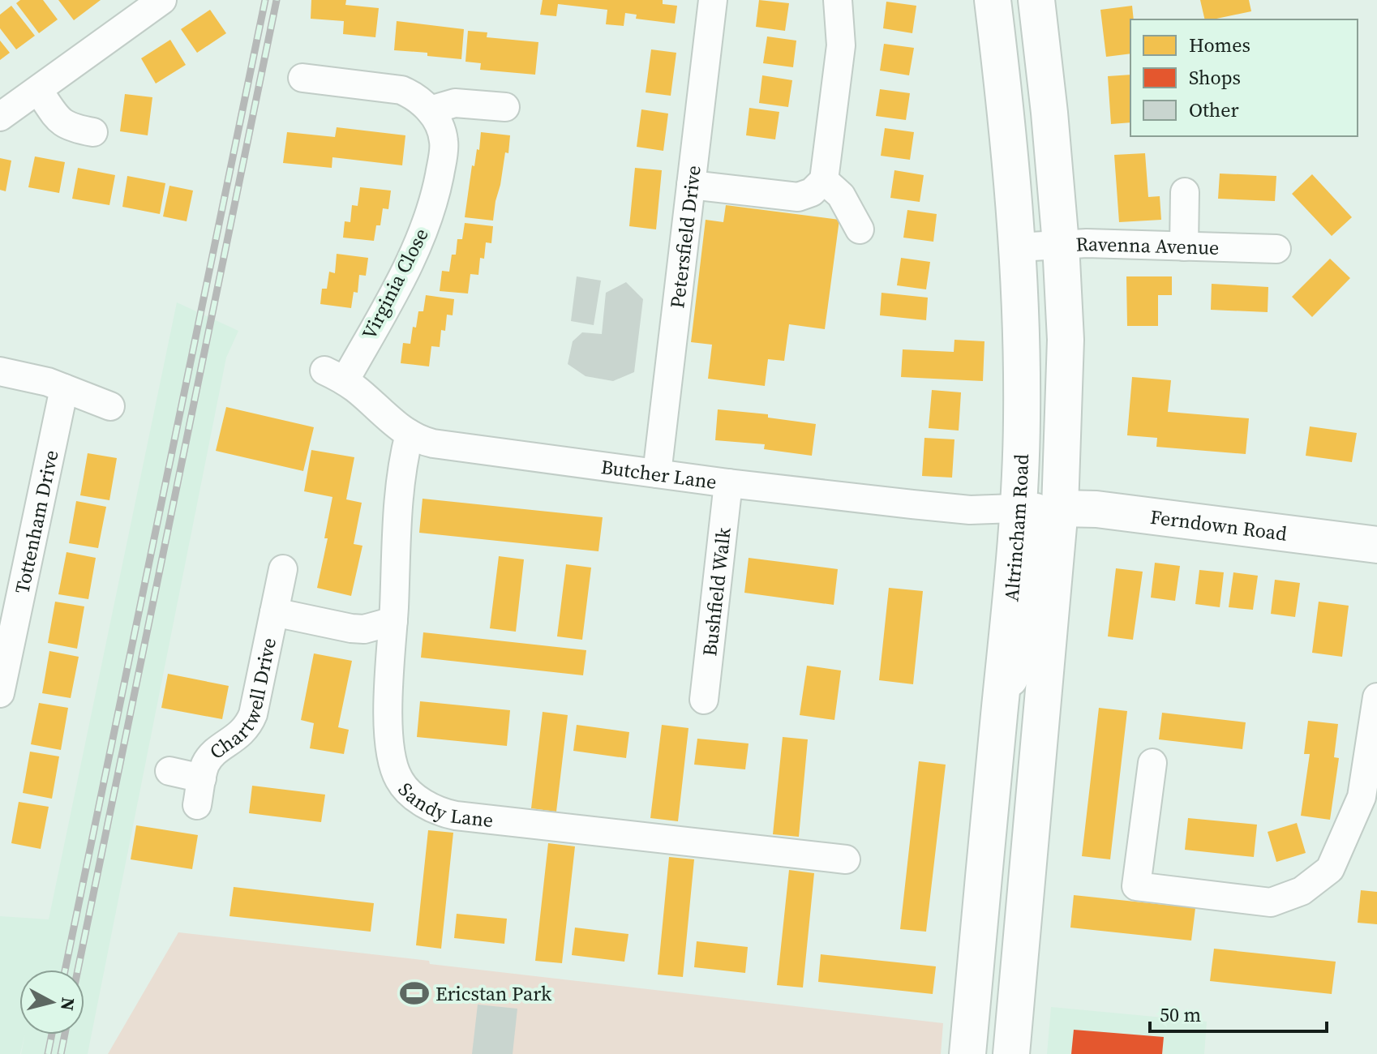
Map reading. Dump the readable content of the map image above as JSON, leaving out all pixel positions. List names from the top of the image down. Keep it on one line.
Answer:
{"streets":{"main road":["Ferndown Road","Altrincham Road"],"street":["Petersfield Drive","Ravenna Avenue","Virginia Close","Butcher Lane","Tottenham Drive","Bushfield Walk","Chartwell Drive","Sandy Lane"]},"crossings":[["Petersfield Drive","Butcher Lane"],["Ravenna Avenue","Altrincham Road"],["Virginia Close","Butcher Lane"],["Butcher Lane","Ferndown Road"],["Butcher Lane","Altrincham Road"],["Butcher Lane","Bushfield Walk"],["Butcher Lane","Sandy Lane"],["Ferndown Road","Altrincham Road"],["Chartwell Drive","Sandy Lane"]],"places":{"sports":["Ericstan Park"]},"legend":["Homes","Shops","Other"],"scale_bar":"50 m","north":"right"}
